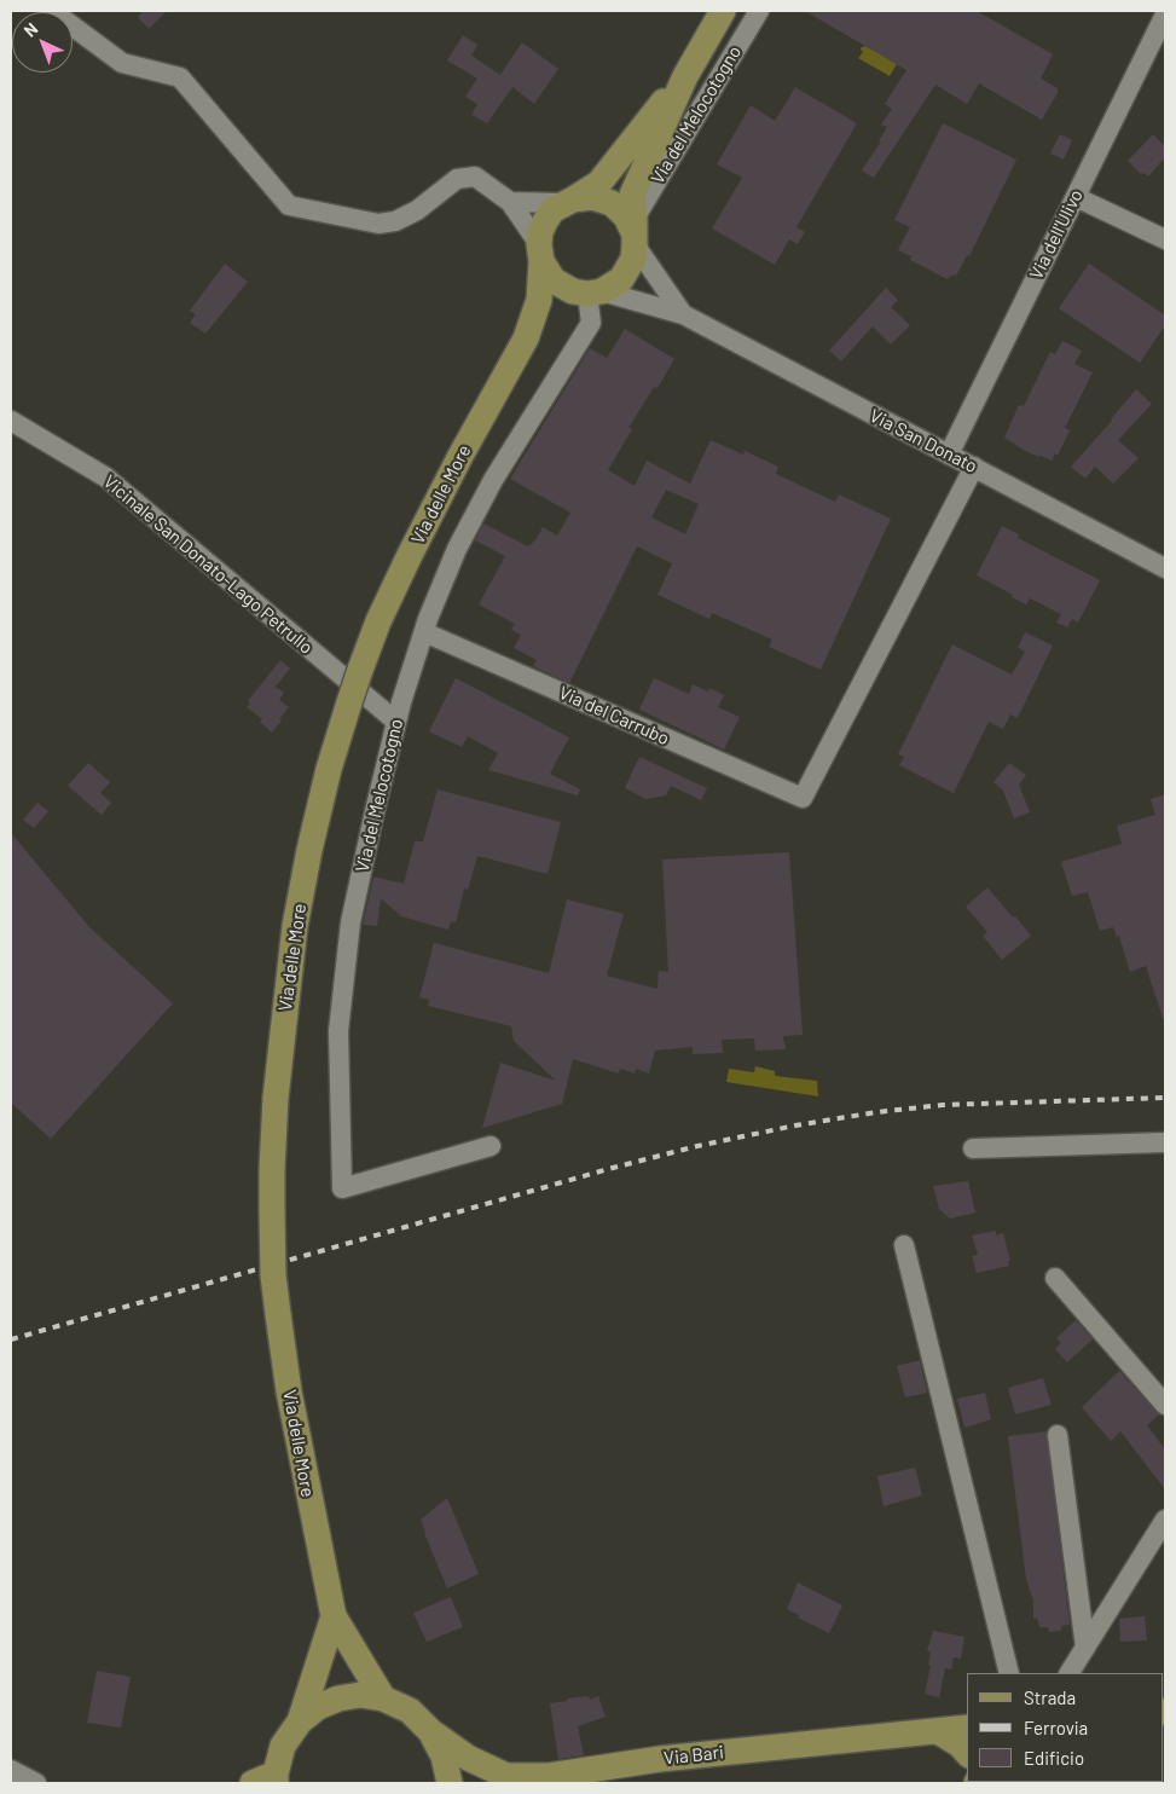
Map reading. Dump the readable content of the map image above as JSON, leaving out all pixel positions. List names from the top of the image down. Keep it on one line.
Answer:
{"streets":{"main road":["Via delle More","Via Bari"],"street":["Via del Melocotogno","Via dell'Ulivo","Via San Donato","Vicinale San Donato-Lago Petrullo","Via del Carrubo"]},"crossings":[["Via del Melocotogno","Vicinale San Donato-Lago Petrullo"],["Via del Melocotogno","Via del Carrubo"],["Via dell'Ulivo","Via San Donato"],["Via San Donato","Via del Carrubo"]],"legend":["Strada","Ferrovia","Edificio"],"north":"top left"}
